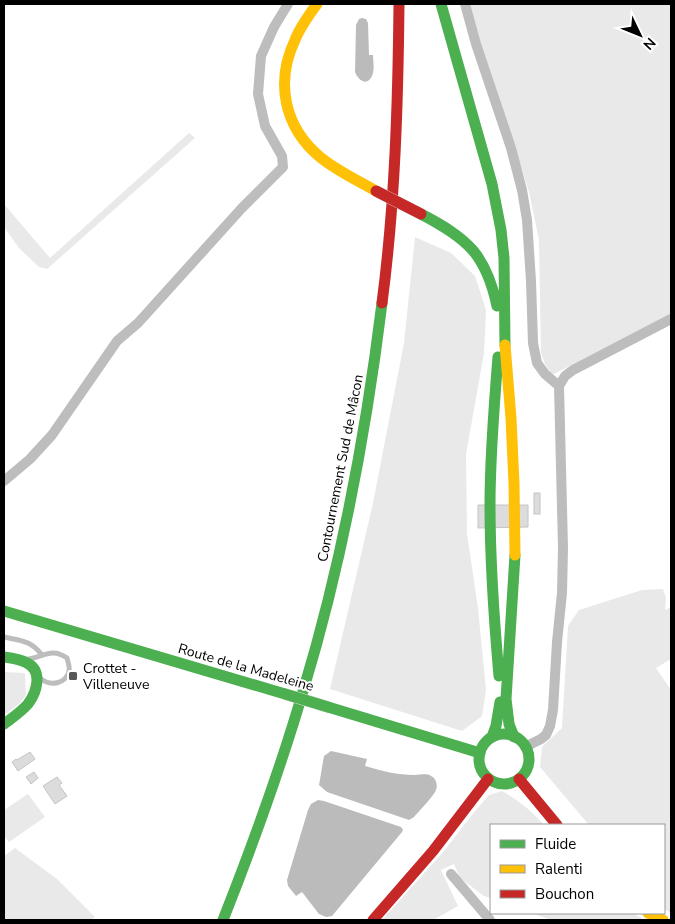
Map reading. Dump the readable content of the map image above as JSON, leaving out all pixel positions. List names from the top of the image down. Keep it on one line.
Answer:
{"streets":{"main road":["Contournement Sud de Mâcon","Route de la Madeleine"]},"places":{"transit":["Crottet - Villeneuve"]},"legend":["Fluide","Ralenti","Bouchon"],"north":"bottom right"}
